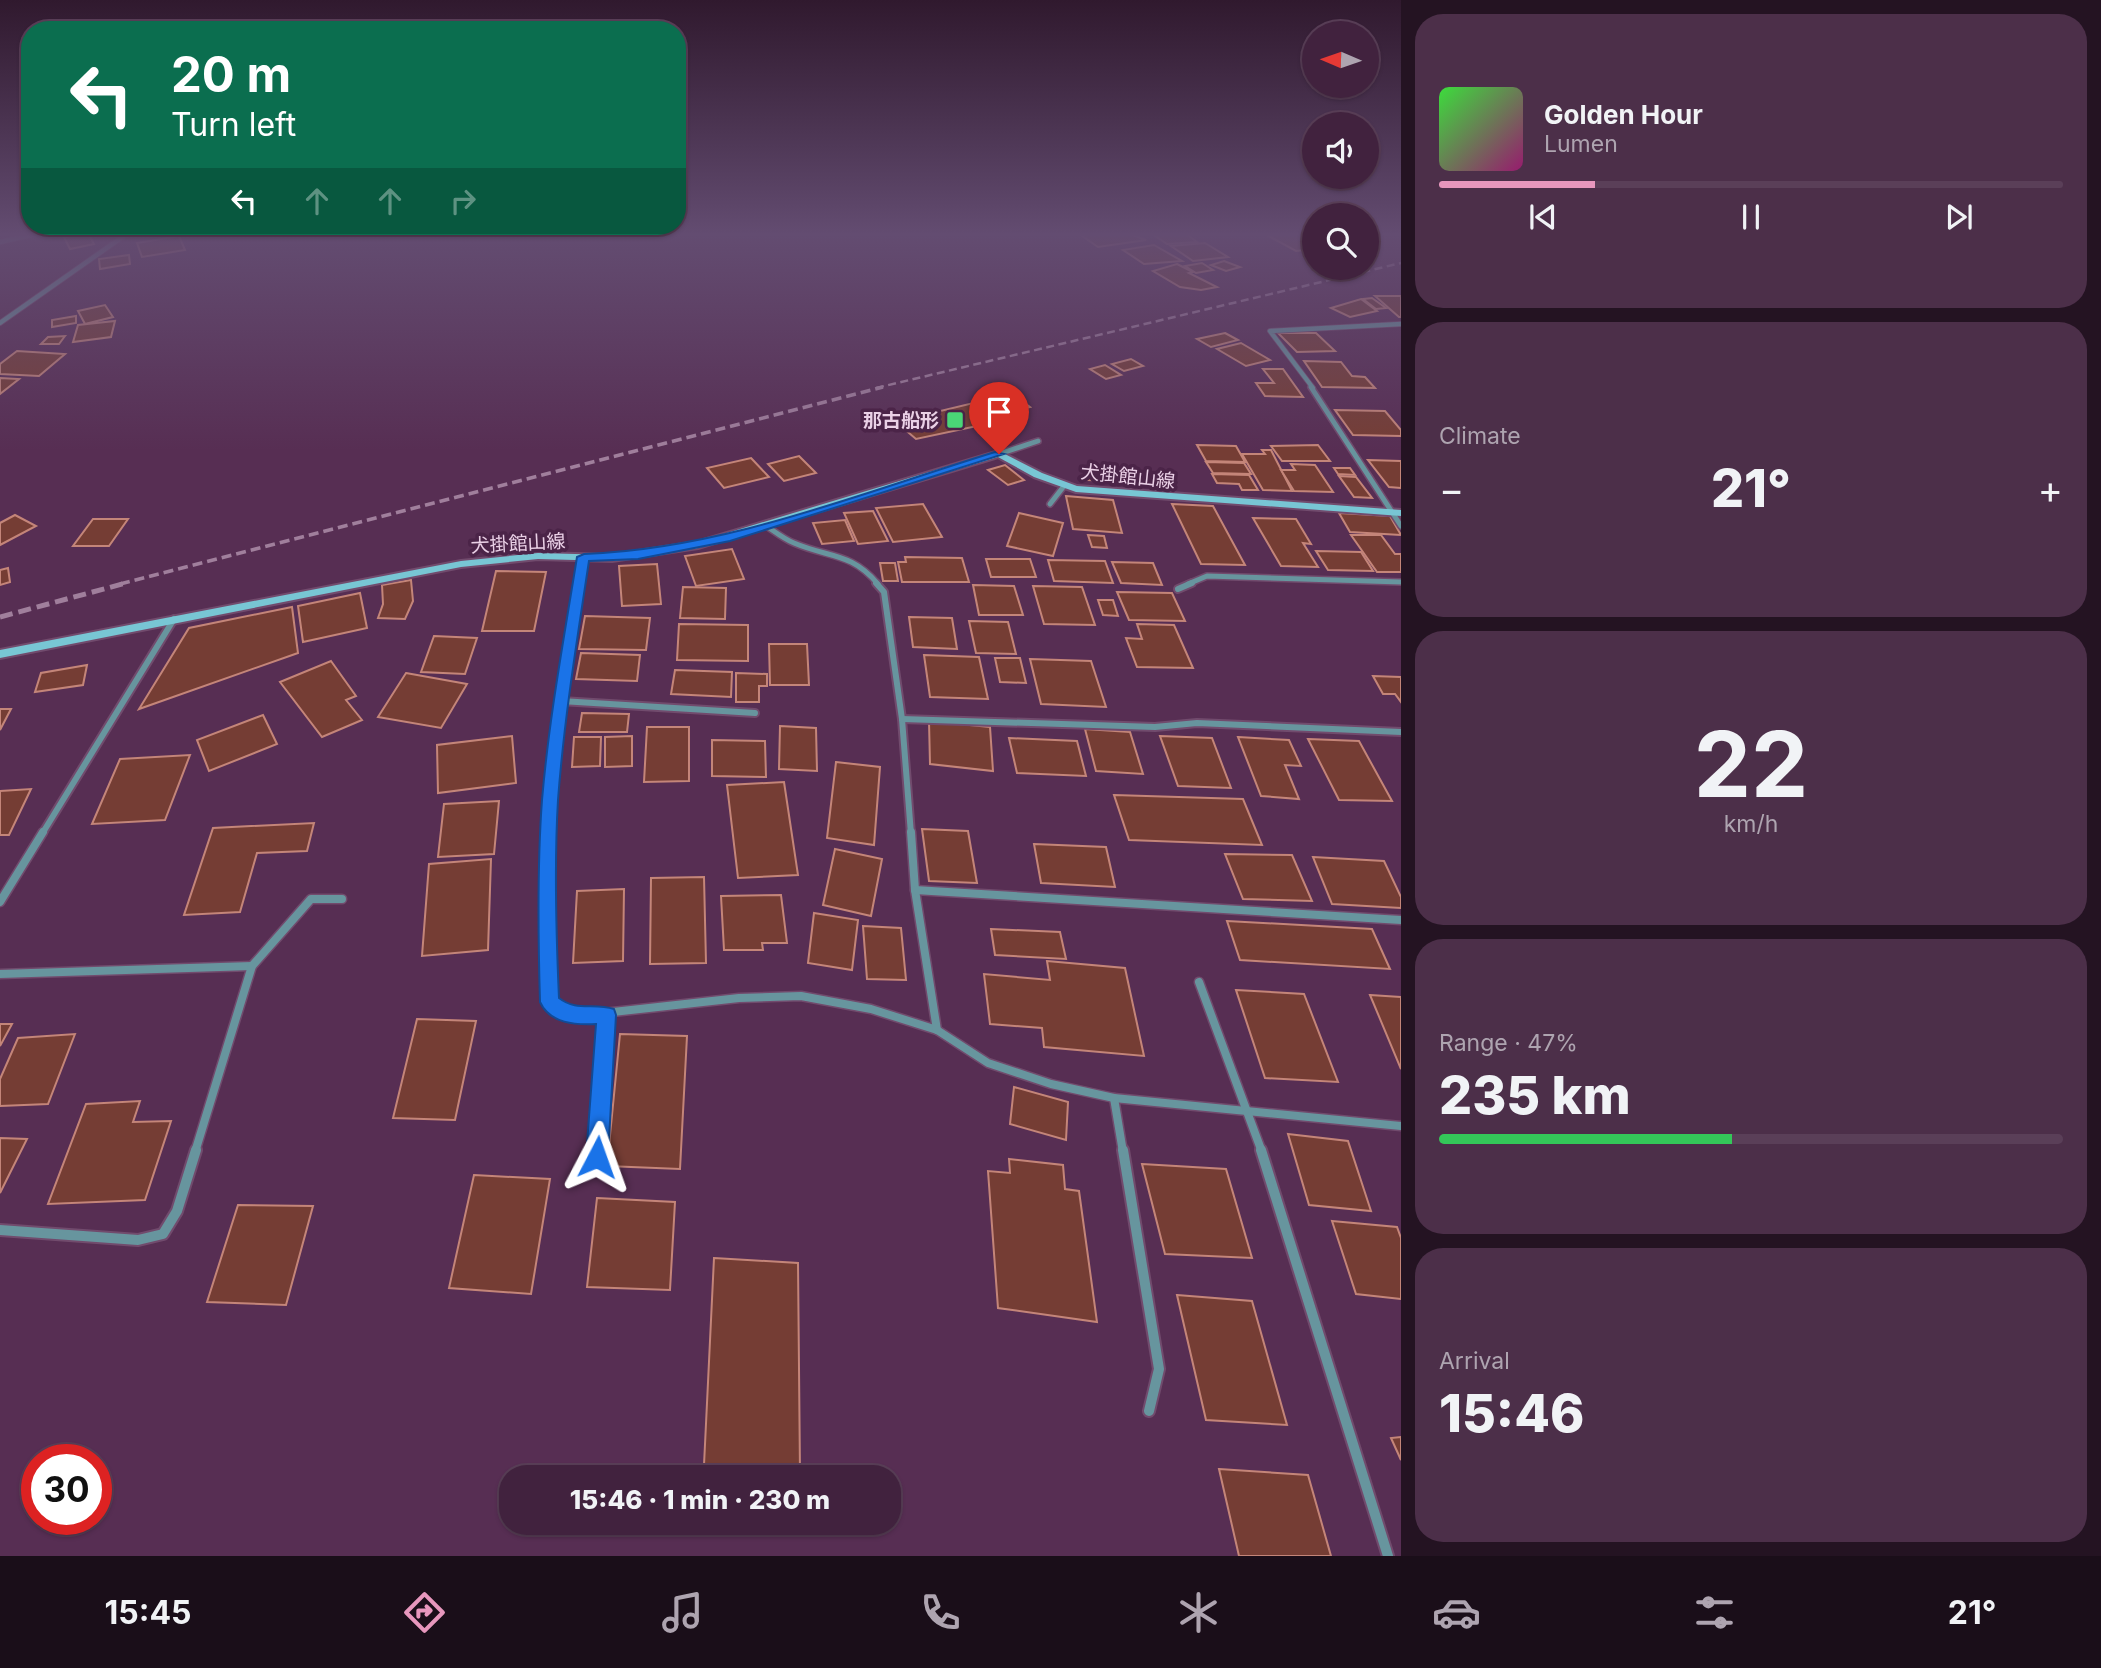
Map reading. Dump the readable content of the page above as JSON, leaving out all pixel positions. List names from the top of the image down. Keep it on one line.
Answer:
{"streets":{"main road":["犬掛館山線"]},"places":{"transit":["那古船形"]},"north":"left","page":{"turn":["20 m","Turn left"],"song":["Golden Hour","Lumen"],"tile":["Climate",["22","km/h"],["Range · 47%","235 km"],["Arrival","15:46"]],"heat":["−","21°","+"],"limit":"30","trip":"15:46 · 1 min · 230 m","tabs":["15:45","21°"]}}
